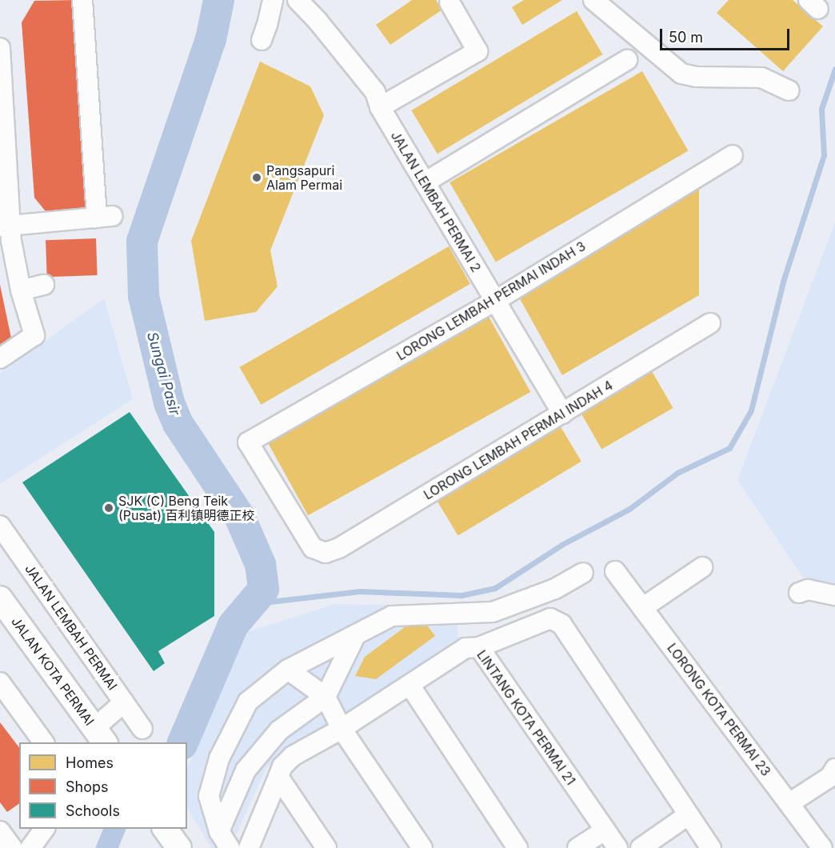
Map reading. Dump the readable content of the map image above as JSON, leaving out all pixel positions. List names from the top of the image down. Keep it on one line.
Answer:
{"streets":{"main road":["JALAN KOTA PERMAI"],"street":["JALAN LEMBAH PERMAI 2","LORONG LEMBAH PERMAI INDAH 3","LORONG LEMBAH PERMAI INDAH 4","JALAN LEMBAH PERMAI","LORONG KOTA PERMAI 23","LINTANG KOTA PERMAI 21"]},"crossings":[["JALAN LEMBAH PERMAI 2","LORONG LEMBAH PERMAI INDAH 3"],["JALAN LEMBAH PERMAI 2","LORONG LEMBAH PERMAI INDAH 4"],["LORONG LEMBAH PERMAI INDAH 3","LORONG LEMBAH PERMAI INDAH 4"]],"water":["Sungai Pasir"],"places":["Pangsapuri Alam Permai","SJK (C) Beng Teik (Pusat) 百利镇明德正校"],"legend":["Homes","Shops","Schools"],"scale_bar":"50 m"}
